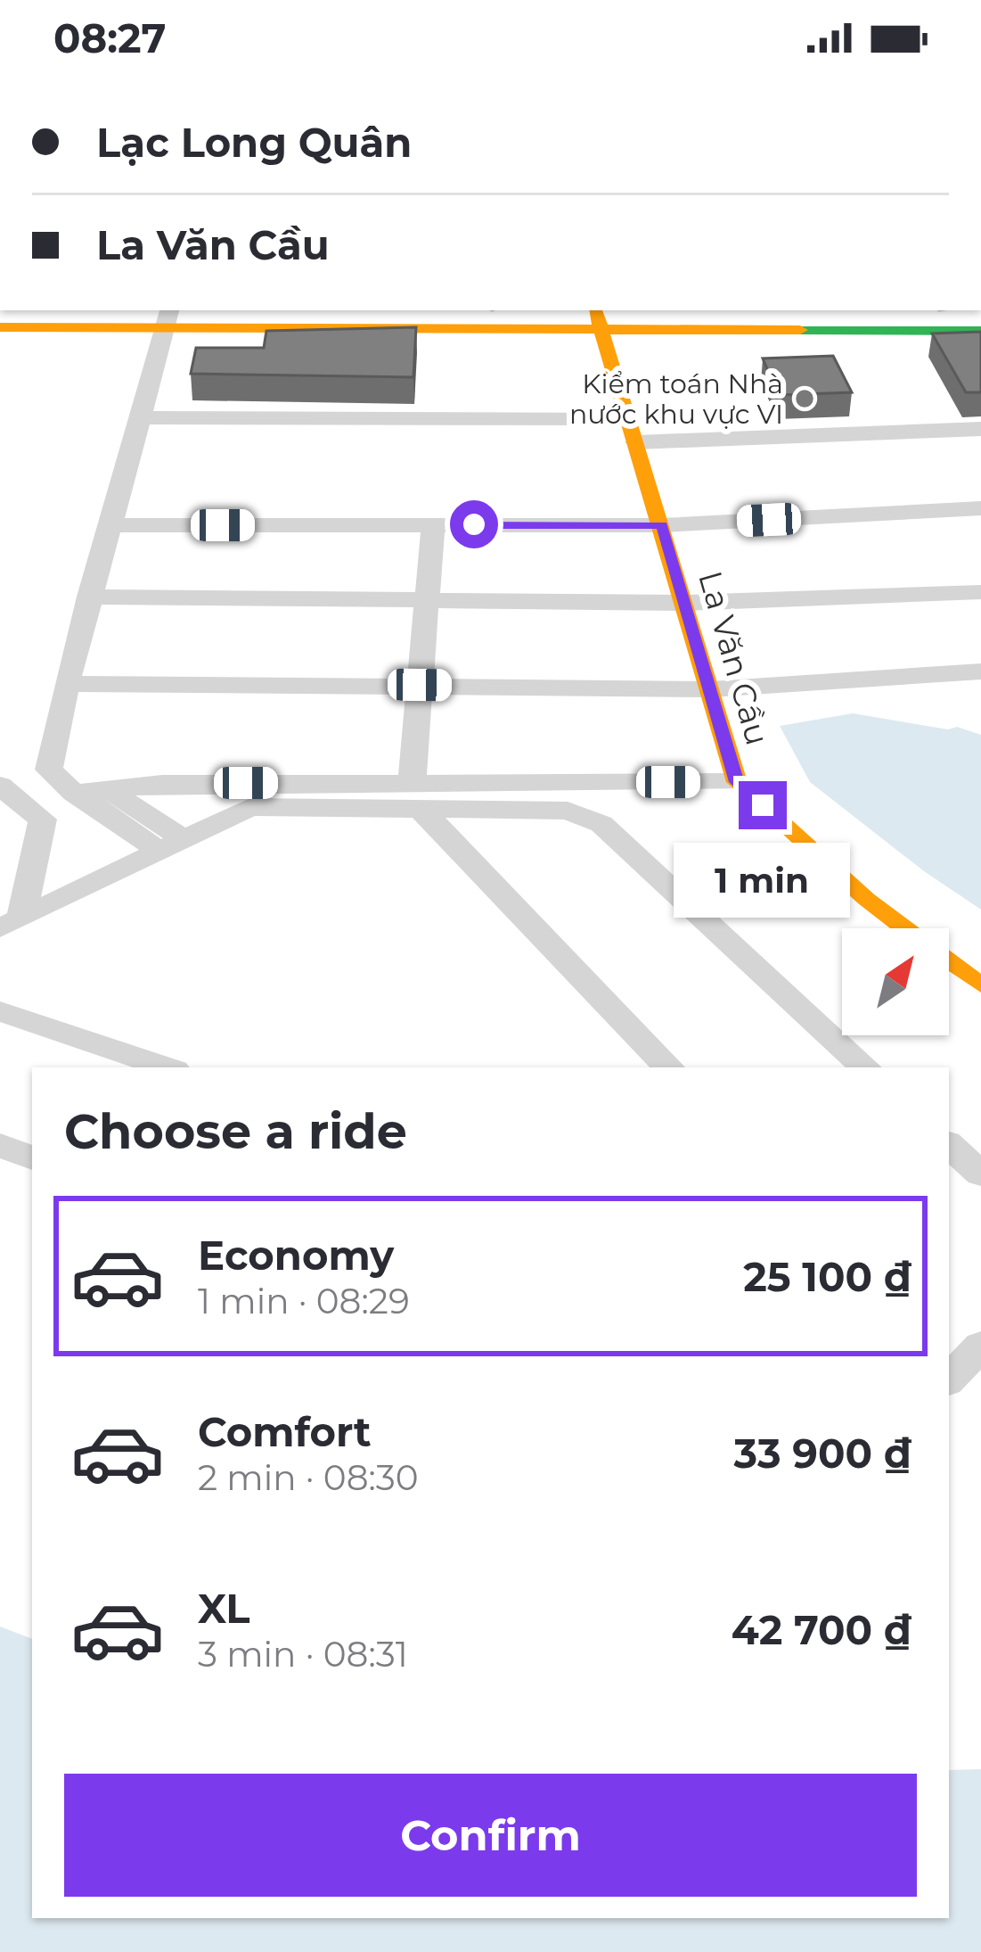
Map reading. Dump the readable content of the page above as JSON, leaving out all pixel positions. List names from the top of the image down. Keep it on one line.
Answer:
{"streets":{"street":["La Văn Cầu"]},"places":["Kiểm toán Nhà nước khu vực VI"],"north":"top right","page":{"status":"08:27","banner":["Lạc Long Quân","La Văn Cầu"],"bubble":"1 min","heading":"Choose a ride","list":[{"name":"Economy","note":"1 min · 08:29","value":"25 100 ₫"},{"name":"Comfort","note":"2 min · 08:30","value":"33 900 ₫"},{"name":"XL","note":"3 min · 08:31","value":"42 700 ₫"}],"buttons":"Confirm"}}
